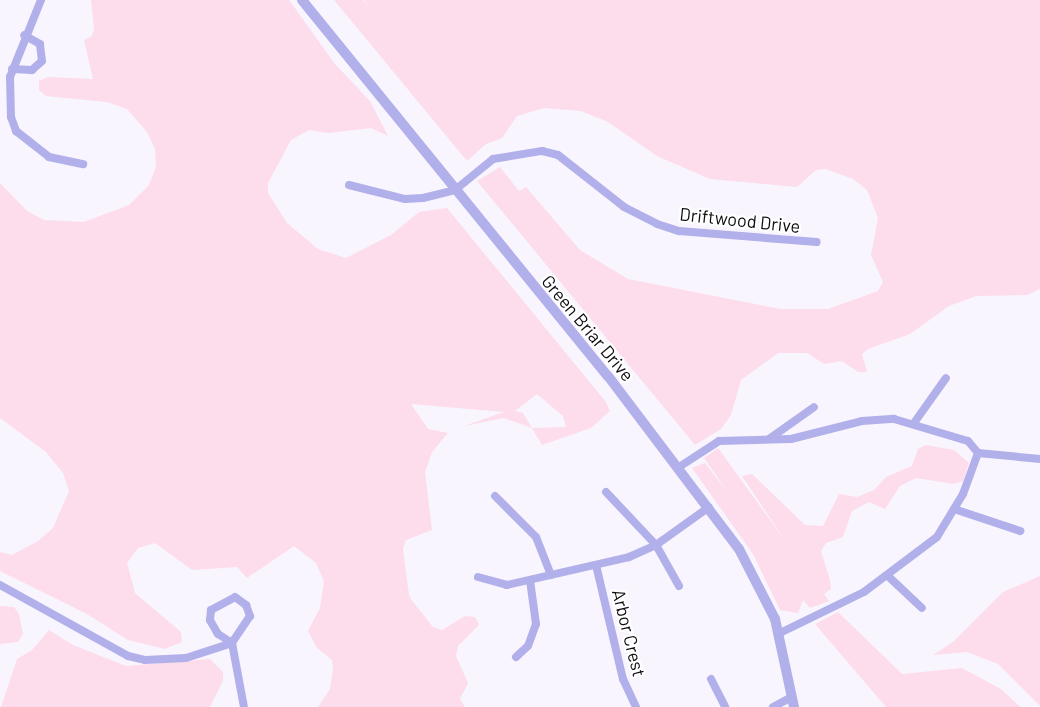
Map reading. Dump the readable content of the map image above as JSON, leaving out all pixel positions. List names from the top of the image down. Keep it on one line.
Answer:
{"streets":{"street":["Driftwood Drive","Green Briar Drive","Arbor Crest"]},"crossings":[["Driftwood Drive","Green Briar Drive"]]}
